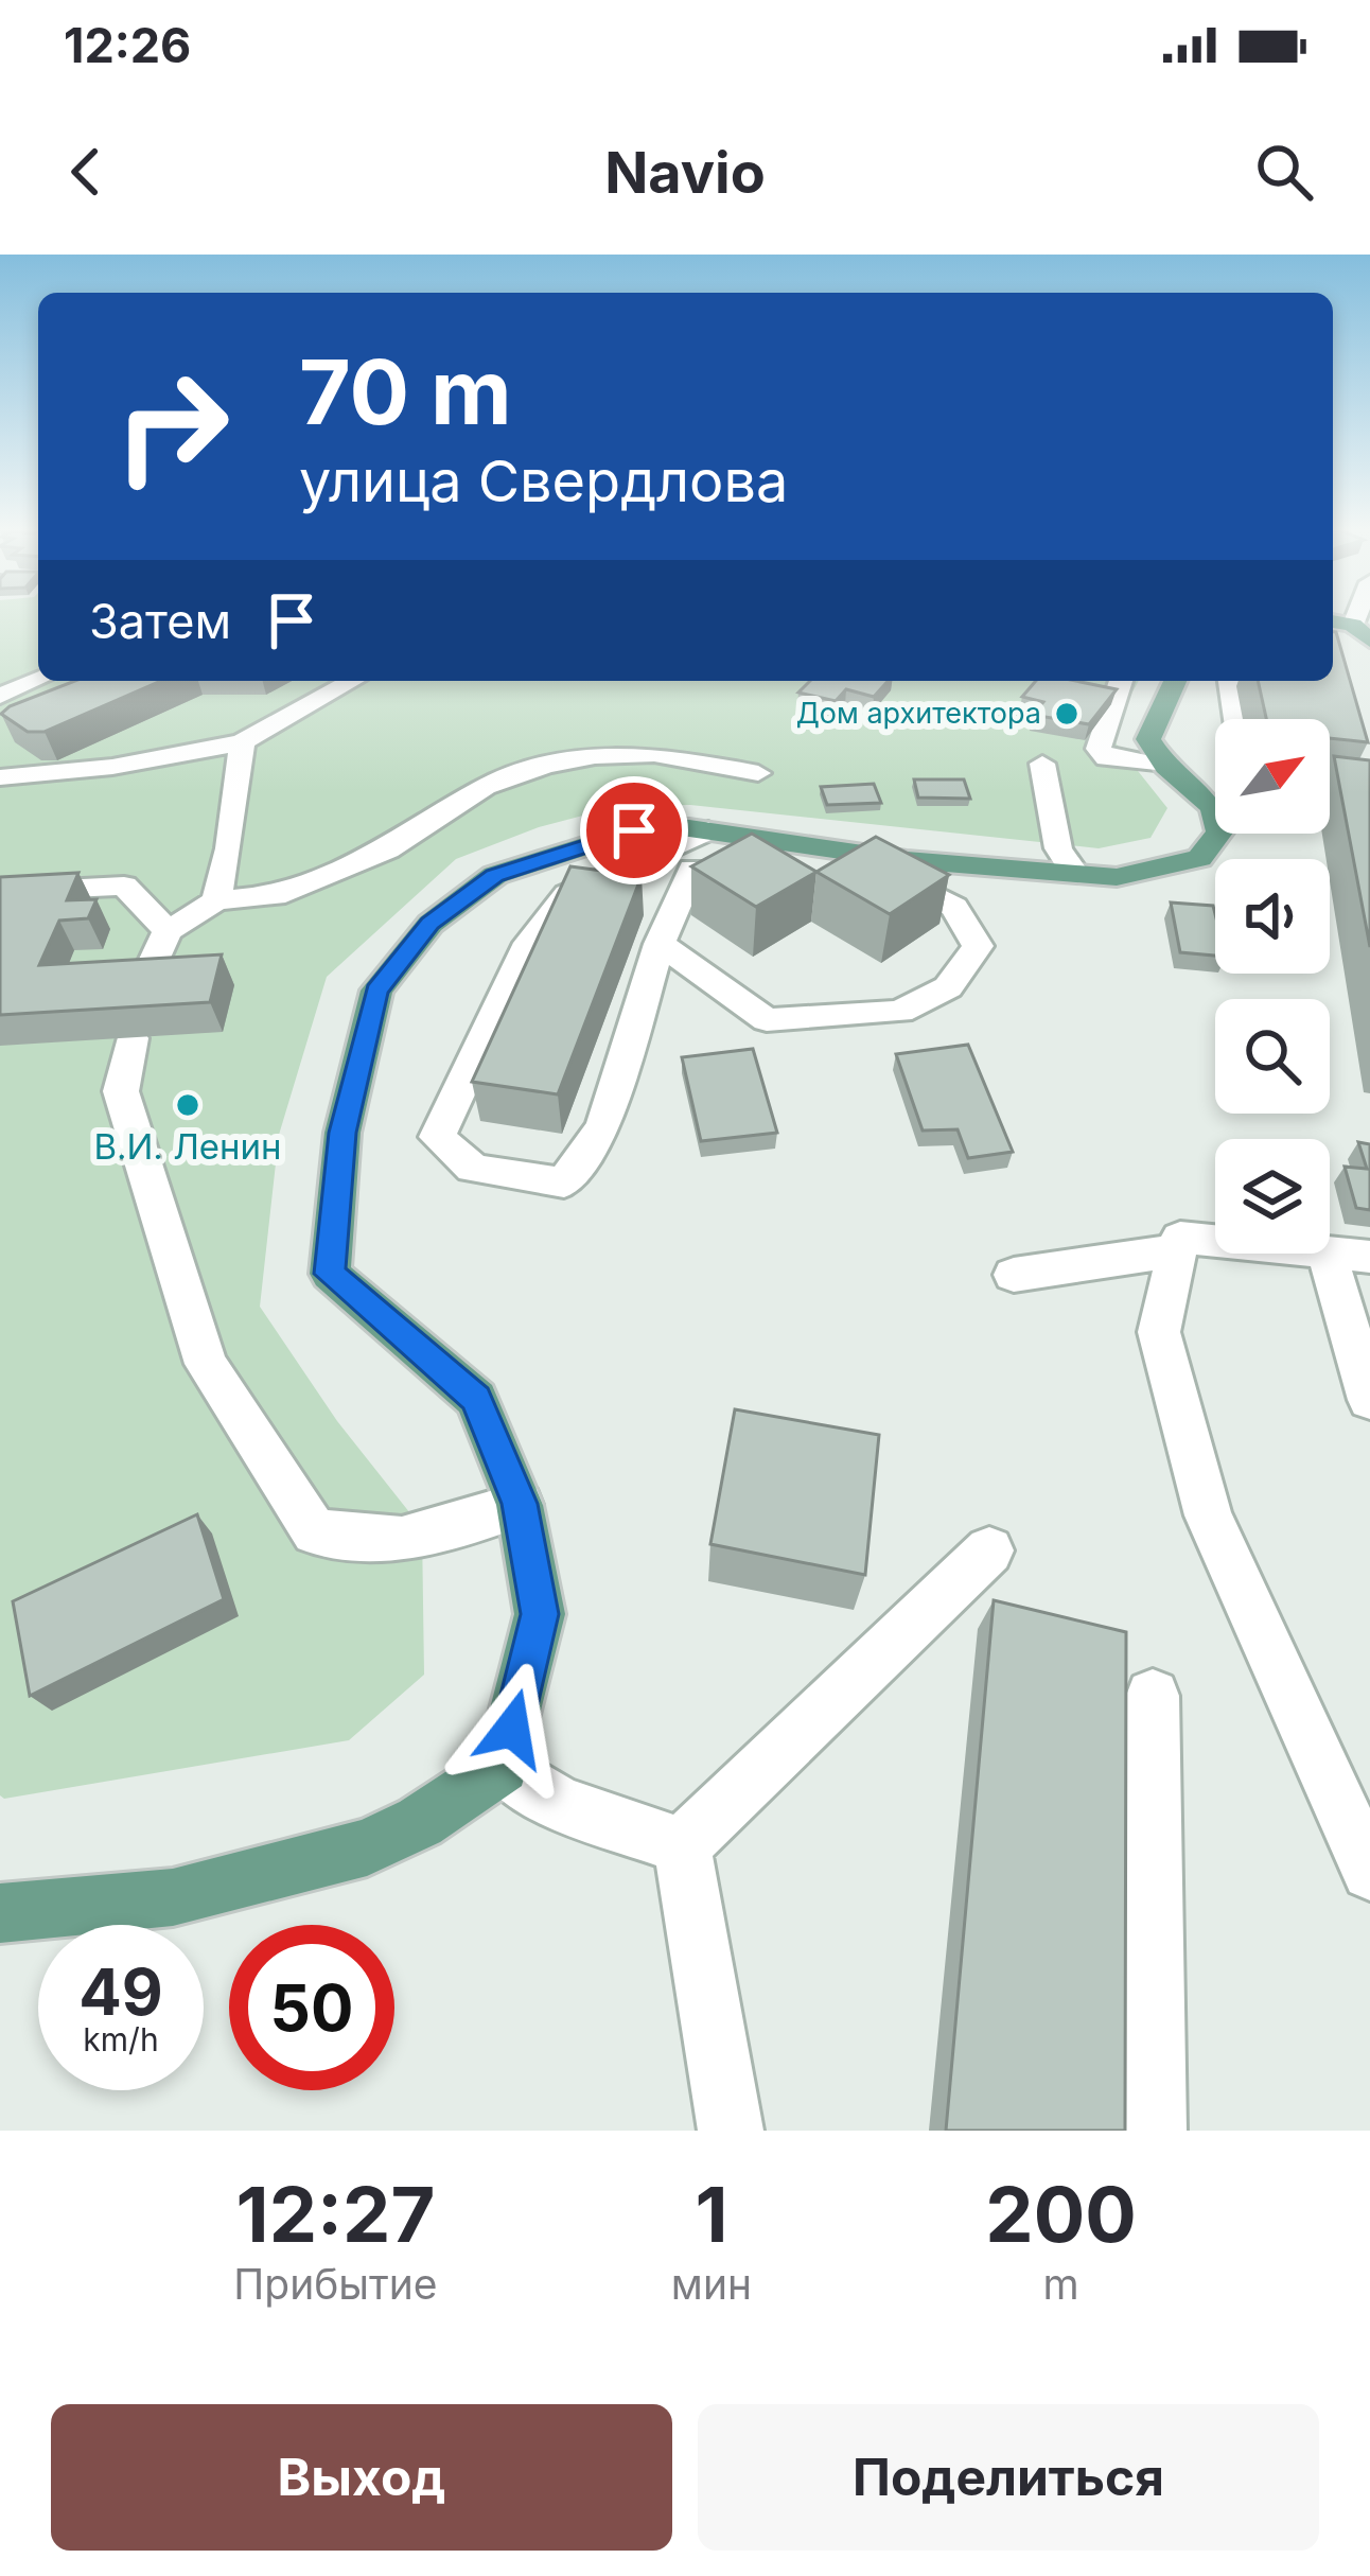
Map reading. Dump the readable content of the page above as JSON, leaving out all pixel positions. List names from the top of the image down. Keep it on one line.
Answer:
{"places":["Дом архитектора","В.И. Ленин"],"north":"top right","page":{"status":"12:26","header":"Navio","turn":["70 m","улица Свердлова"],"then":"Затем","speed":"49 km/h","limit":"50","eta":["12:27","Прибытие","1","мин","200","m"],"buttons":["Выход","Поделиться"]}}
